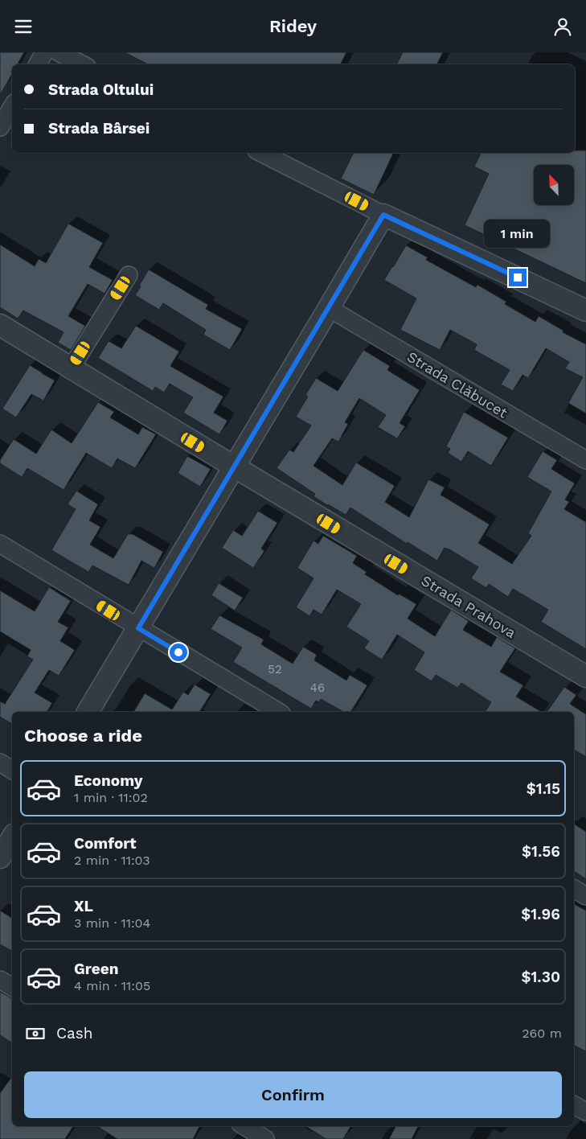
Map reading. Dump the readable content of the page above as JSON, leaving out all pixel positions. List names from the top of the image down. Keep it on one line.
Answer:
{"streets":{"street":["Strada Clăbucet","Strada Prahova"]},"house_numbers":["52","46"],"north":"top left","page":{"header":"Ridey","banner":["Strada Oltului","Strada Bârsei"],"bubble":"1 min","heading":"Choose a ride","list":[{"name":"Economy","note":"1 min · 11:02","value":"$1.15"},{"name":"Comfort","note":"2 min · 11:03","value":"$1.56"},{"name":"XL","note":"3 min · 11:04","value":"$1.96"},{"name":"Green","note":"4 min · 11:05","value":"$1.30"}],"pay":["Cash","260 m"],"buttons":"Confirm"}}
